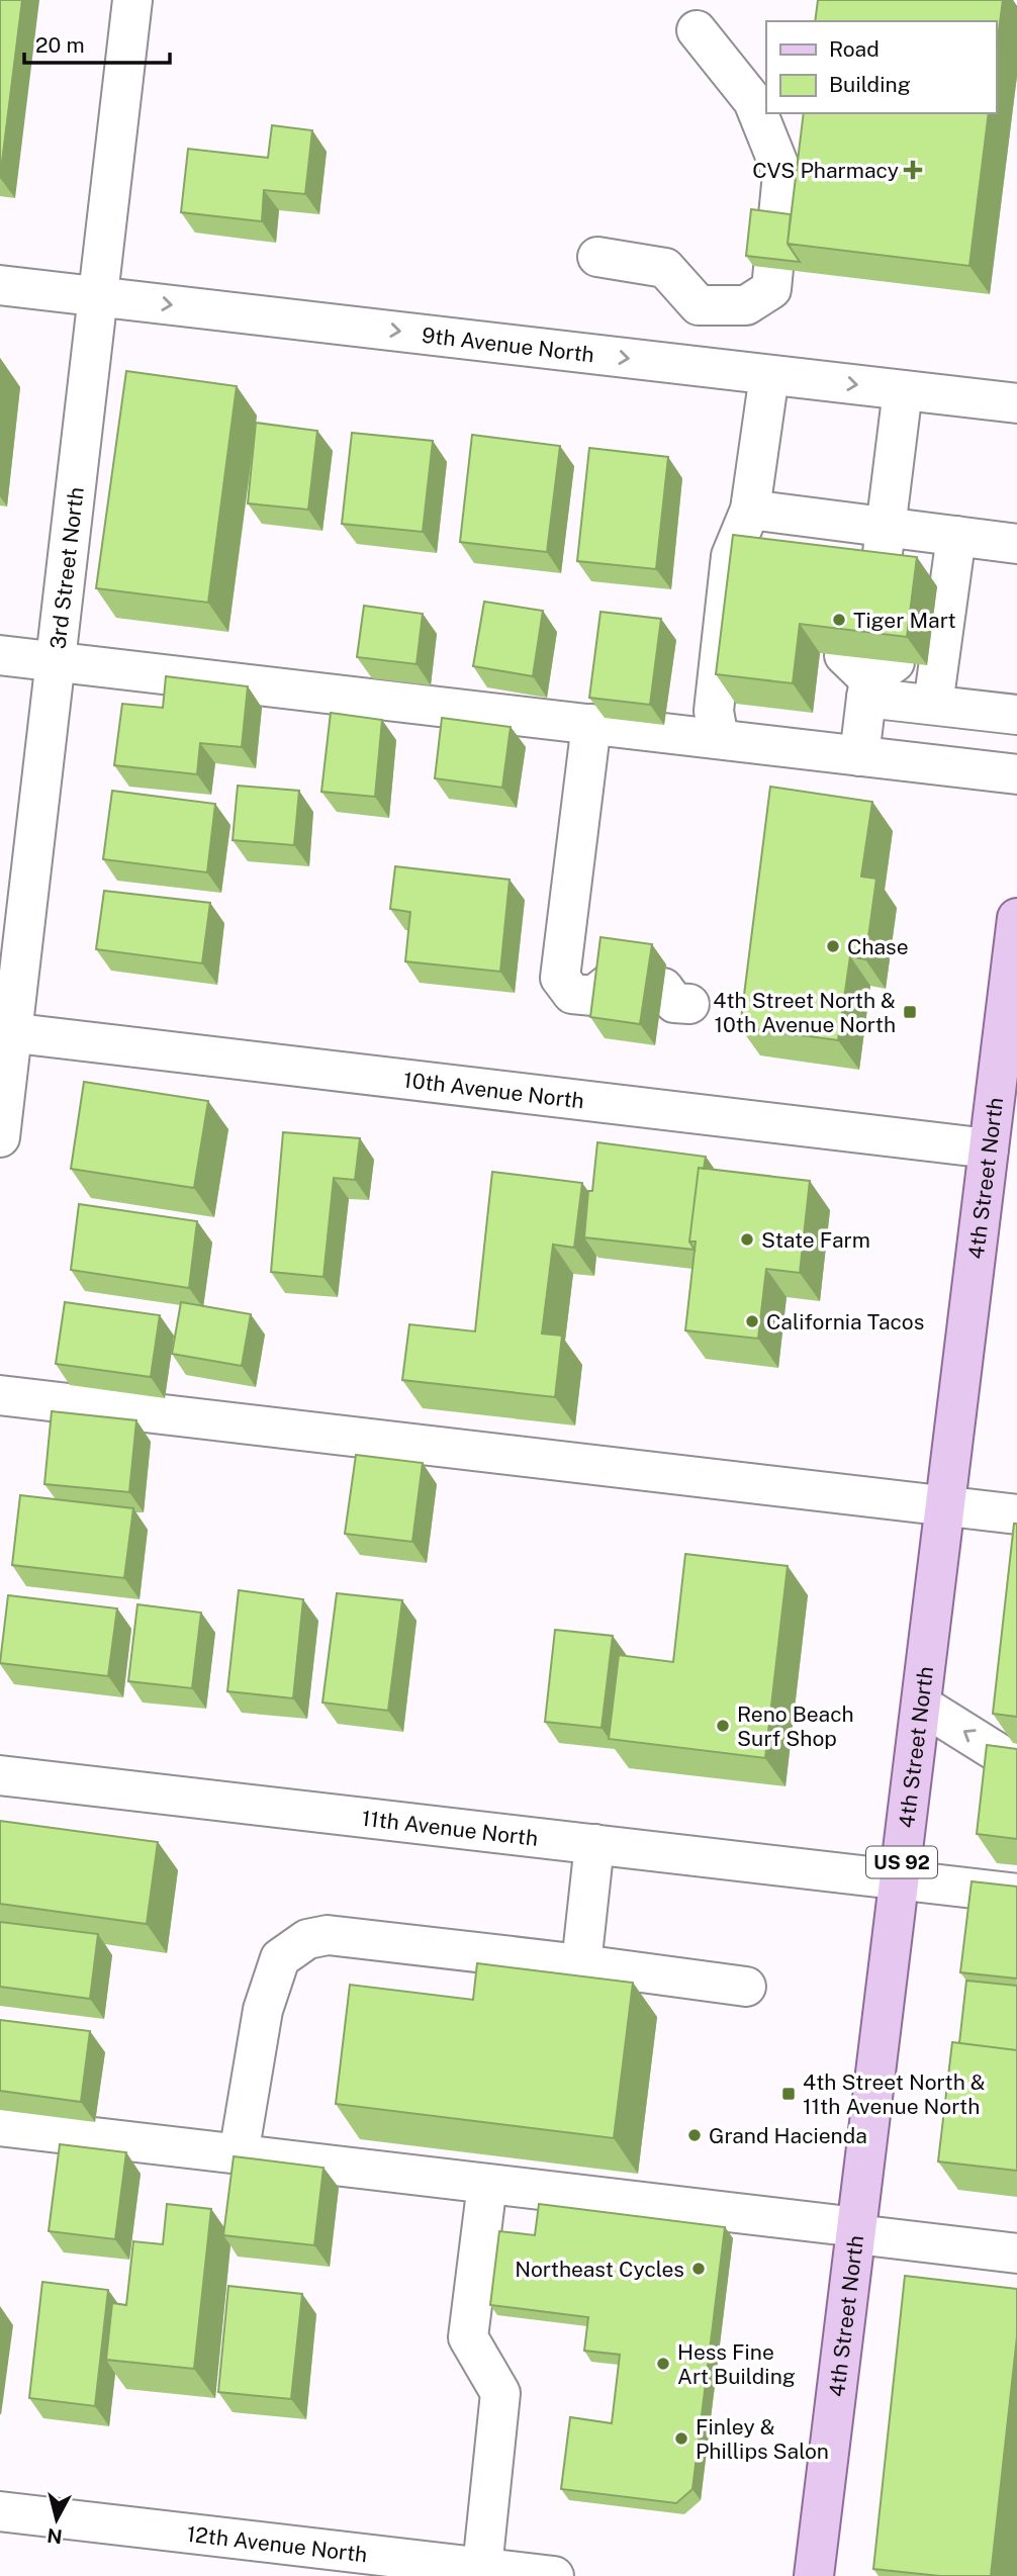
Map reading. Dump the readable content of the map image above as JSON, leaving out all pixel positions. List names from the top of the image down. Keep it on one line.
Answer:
{"streets":{"main road":["4th Street North","US 92"],"street":["9th Avenue North","3rd Street North","10th Avenue North","11th Avenue North","12th Avenue North"]},"crossings":[["9th Avenue North","3rd Street North"],["3rd Street North","10th Avenue North"],["10th Avenue North","4th Street North"],["4th Street North","11th Avenue North"]],"one_way":["9th Avenue North"],"places":{"health":["CVS Pharmacy"],"other":["Tiger Mart","Chase","State Farm","California Tacos","Reno Beach Surf Shop","Grand Hacienda","Northeast Cycles","Hess Fine Art Building","Finley & Phillips Salon"],"transit":["4th Street North & 10th Avenue North","4th Street North & 11th Avenue North"]},"legend":["Road","Building"],"scale_bar":"20 m","north":"bottom"}
